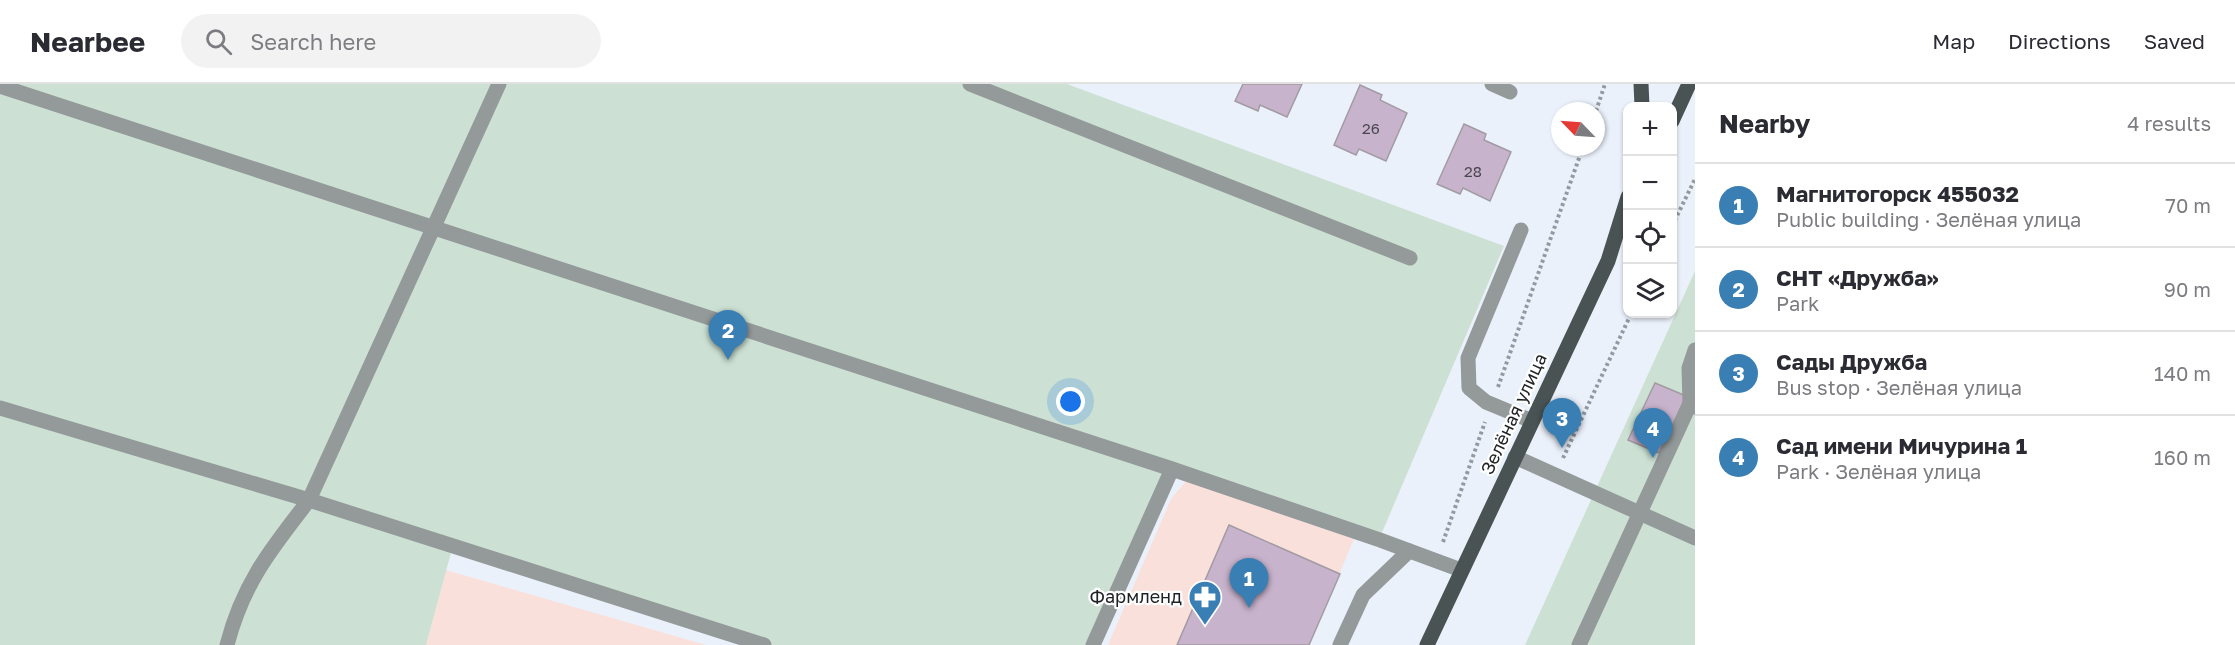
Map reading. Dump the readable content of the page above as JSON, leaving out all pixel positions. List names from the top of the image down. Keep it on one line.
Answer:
{"streets":{"main road":["Зелёная улица"]},"places":{"pharmacy":["Фармленд"]},"house_numbers":["26","28"],"north":"top left","page":{"header":"Nearbee","search":"Search here","nav":["Map","Directions","Saved"],"heading":["Nearby","4 results"],"map_buttons":["+","−"],"list":[{"mark":"1","name":"Магнитогорск 455032","note":"Public building · Зелёная улица","value":"70 m"},{"mark":"2","name":"СНТ «Дружба»","note":"Park","value":"90 m"},{"mark":"3","name":"Сады Дружба","note":"Bus stop · Зелёная улица","value":"140 m"},{"mark":"4","name":"Сад имени Мичурина 1","note":"Park · Зелёная улица","value":"160 m"}],"pins":["2","3","4","1"]}}
